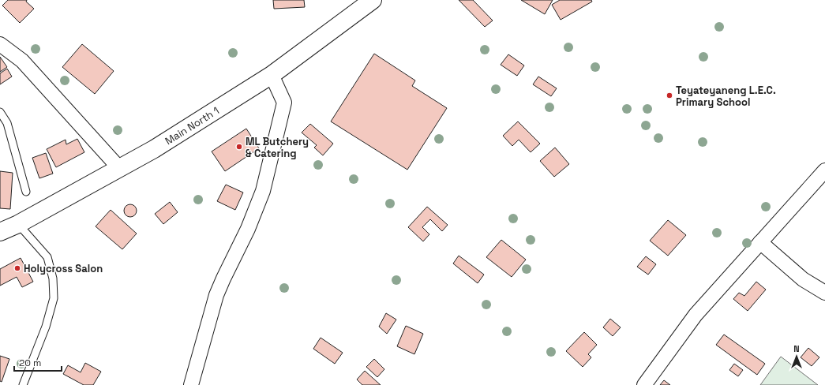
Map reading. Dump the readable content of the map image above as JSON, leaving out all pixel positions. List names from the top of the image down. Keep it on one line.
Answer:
{"streets":{"main road":["Main North 1"]},"places":["Teyateyaneng L.E.C. Primary School","ML Butchery & Catering","Holycross Salon"],"scale_bar":"20 m","north":"top"}
